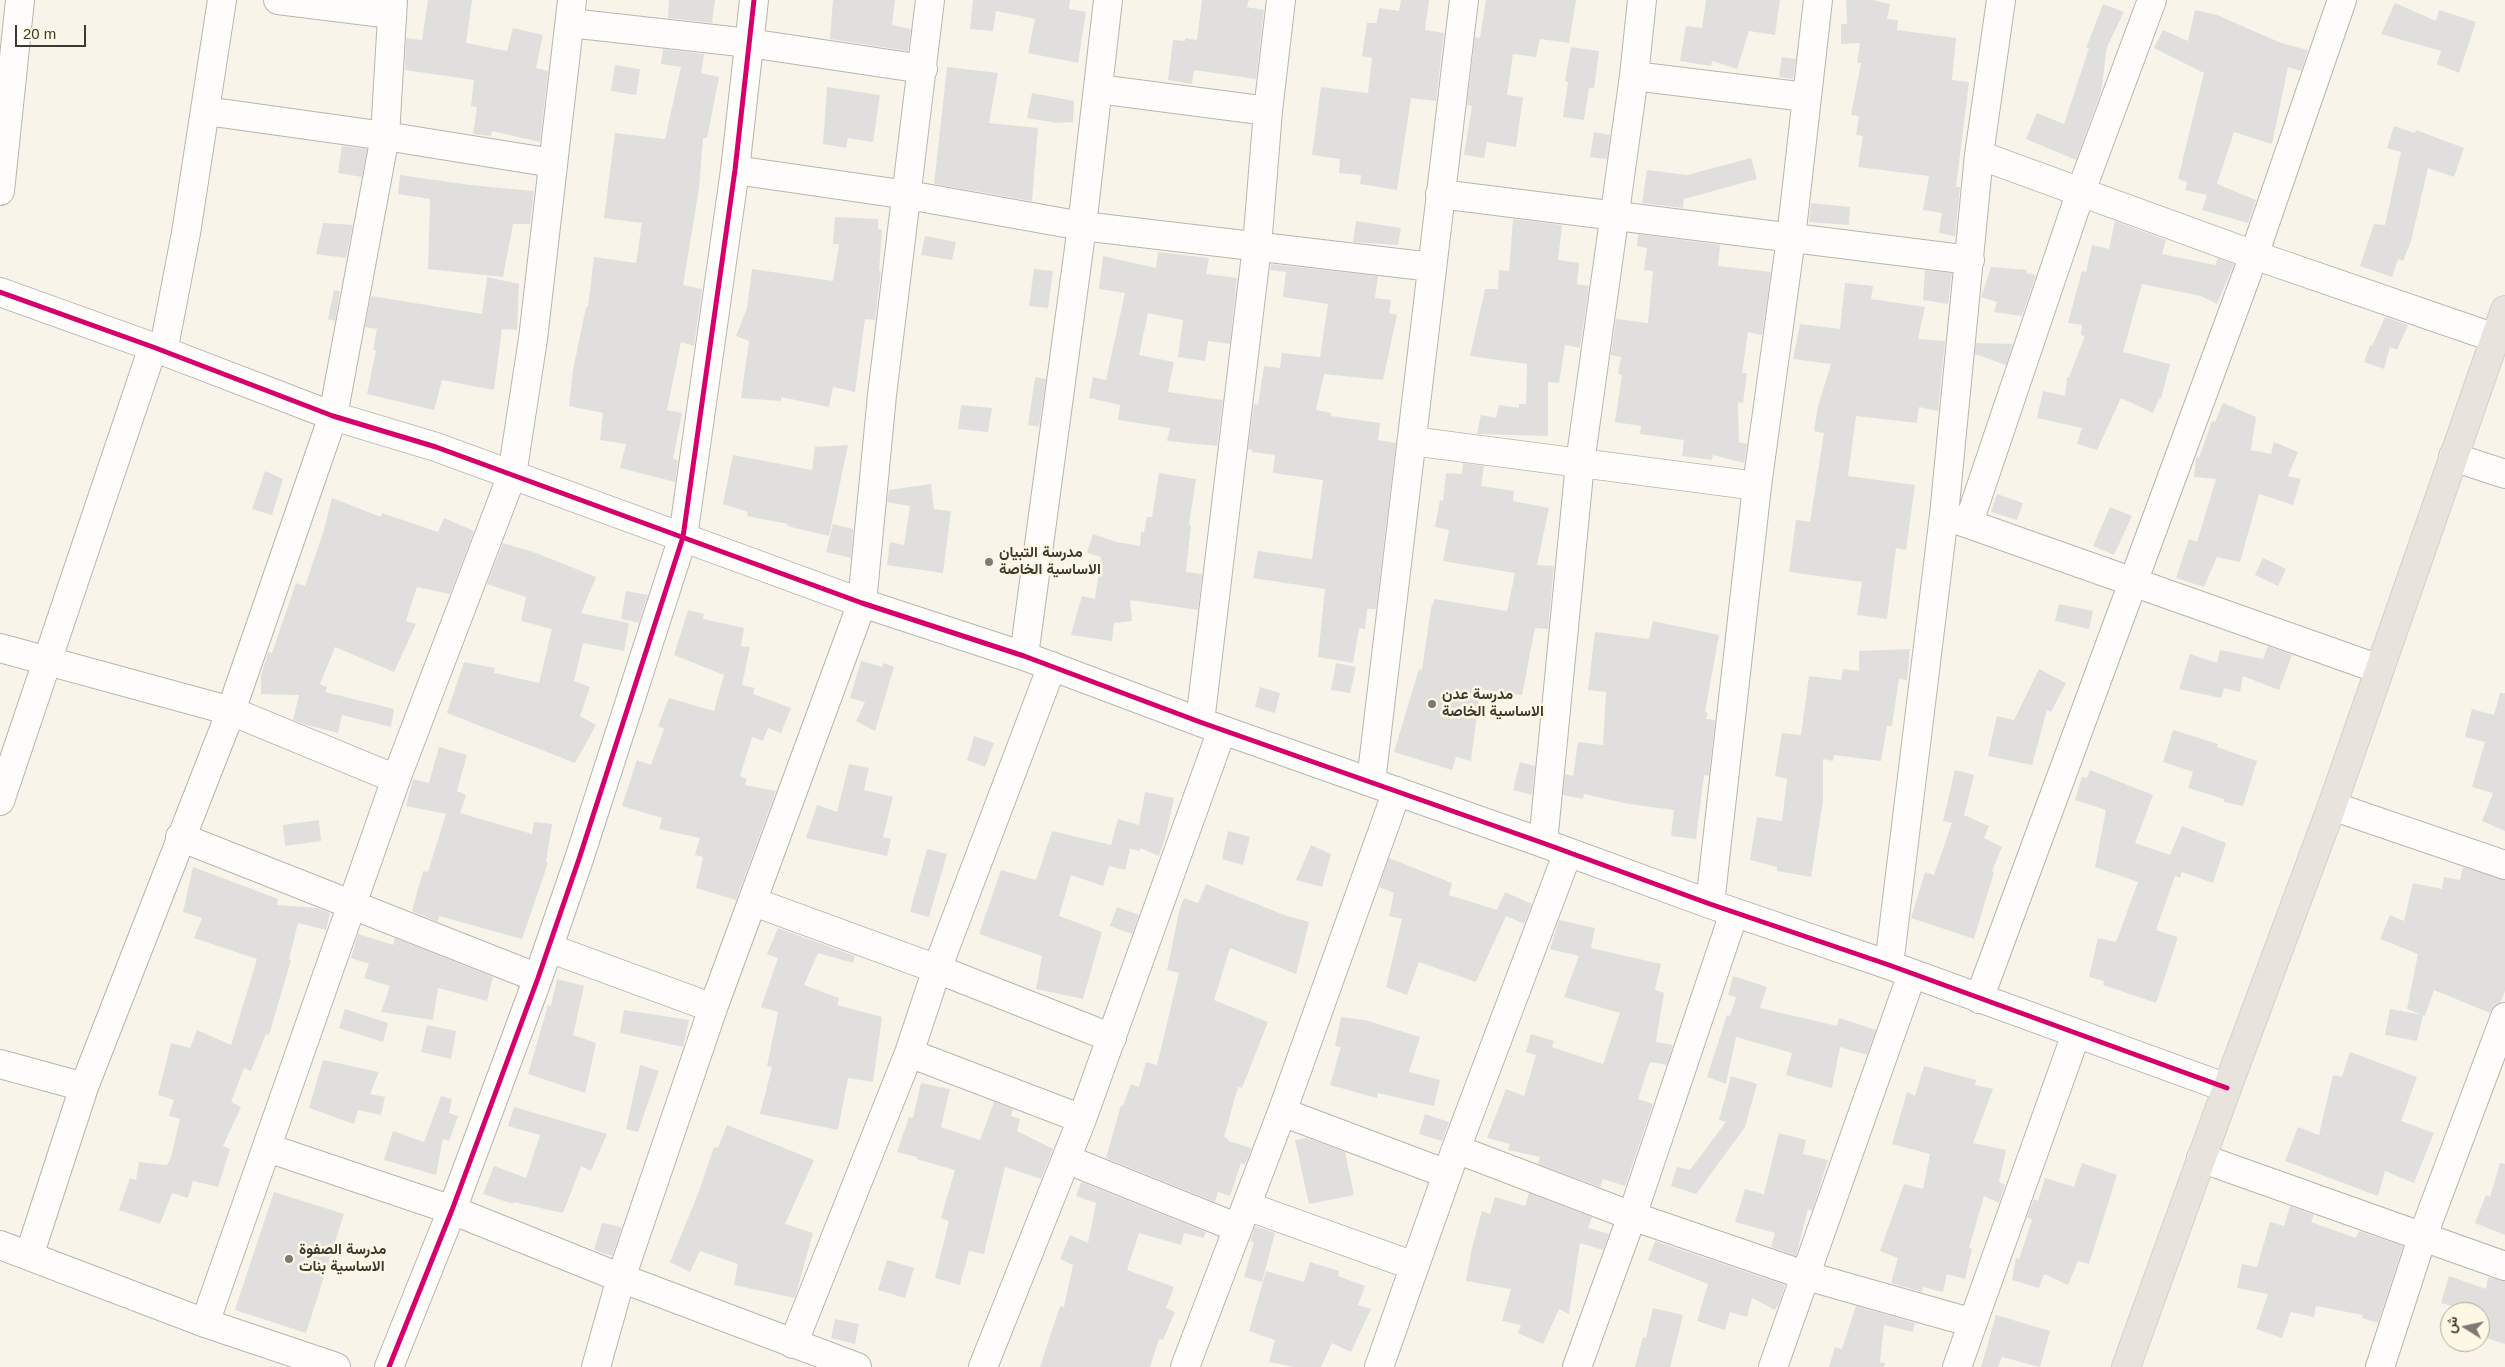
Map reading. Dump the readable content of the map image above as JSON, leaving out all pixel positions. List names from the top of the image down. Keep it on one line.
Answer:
{"places":["مدرسة التبيان الاساسية الخاصة","مدرسة عدن الاساسية الخاصة","مدرسة الصفوة الاساسية بنات"],"scale_bar":"20 m","north":"left"}
